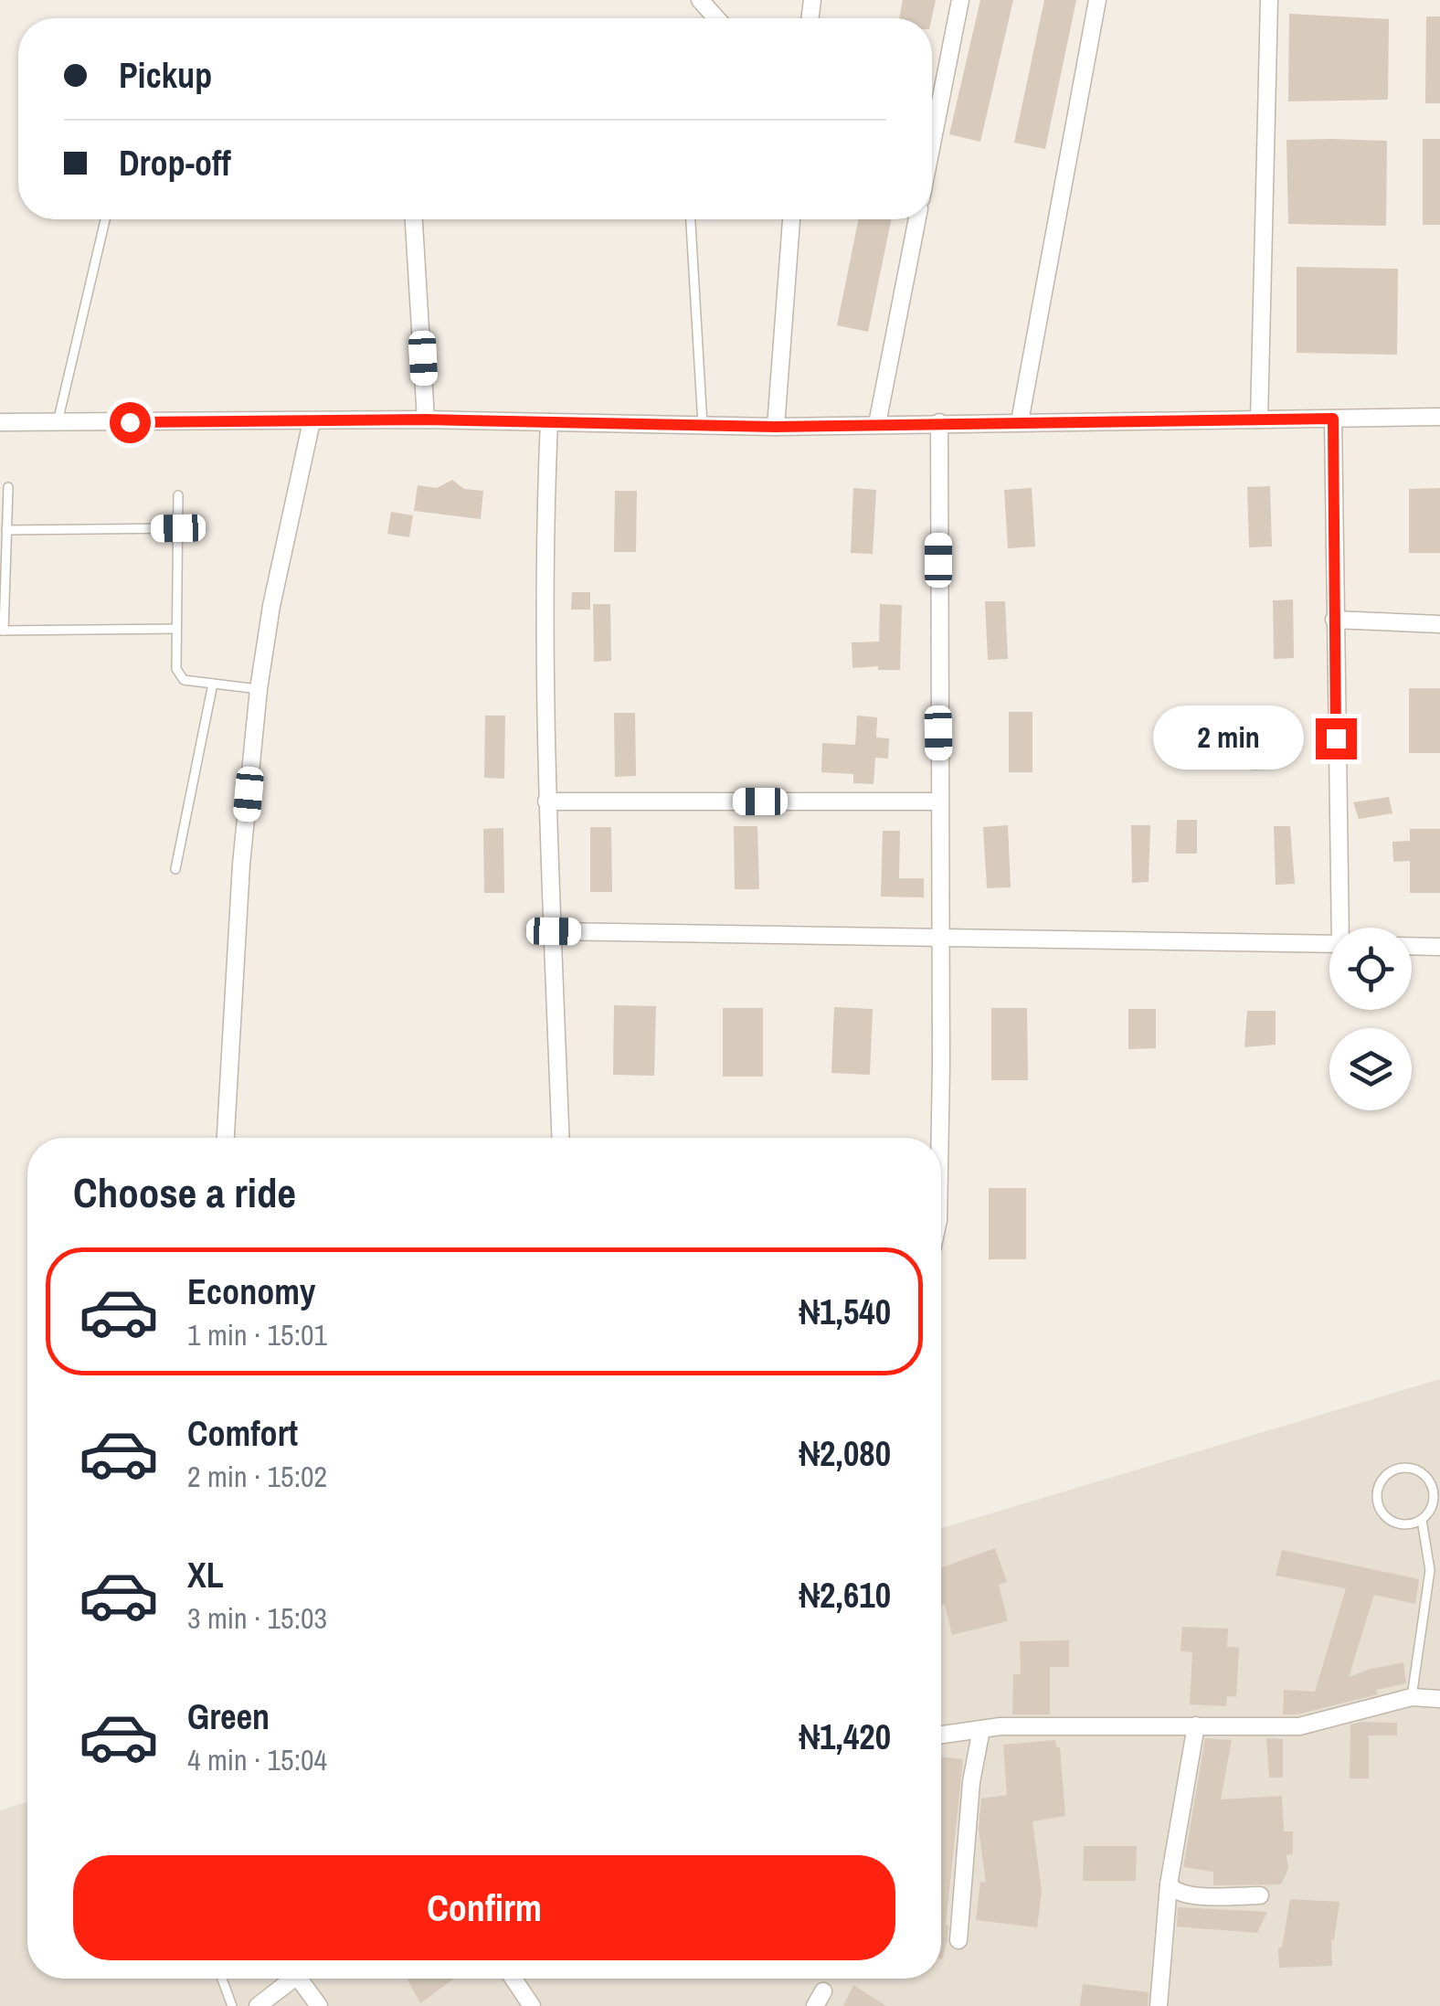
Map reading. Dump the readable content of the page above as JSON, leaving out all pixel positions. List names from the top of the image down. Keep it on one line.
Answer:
{"page":{"banner":["Pickup","Drop-off"],"bubble":"2 min","heading":"Choose a ride","list":[{"name":"Economy","note":"1 min · 15:01","value":"₦1,540"},{"name":"Comfort","note":"2 min · 15:02","value":"₦2,080"},{"name":"XL","note":"3 min · 15:03","value":"₦2,610"},{"name":"Green","note":"4 min · 15:04","value":"₦1,420"}],"buttons":"Confirm"}}
